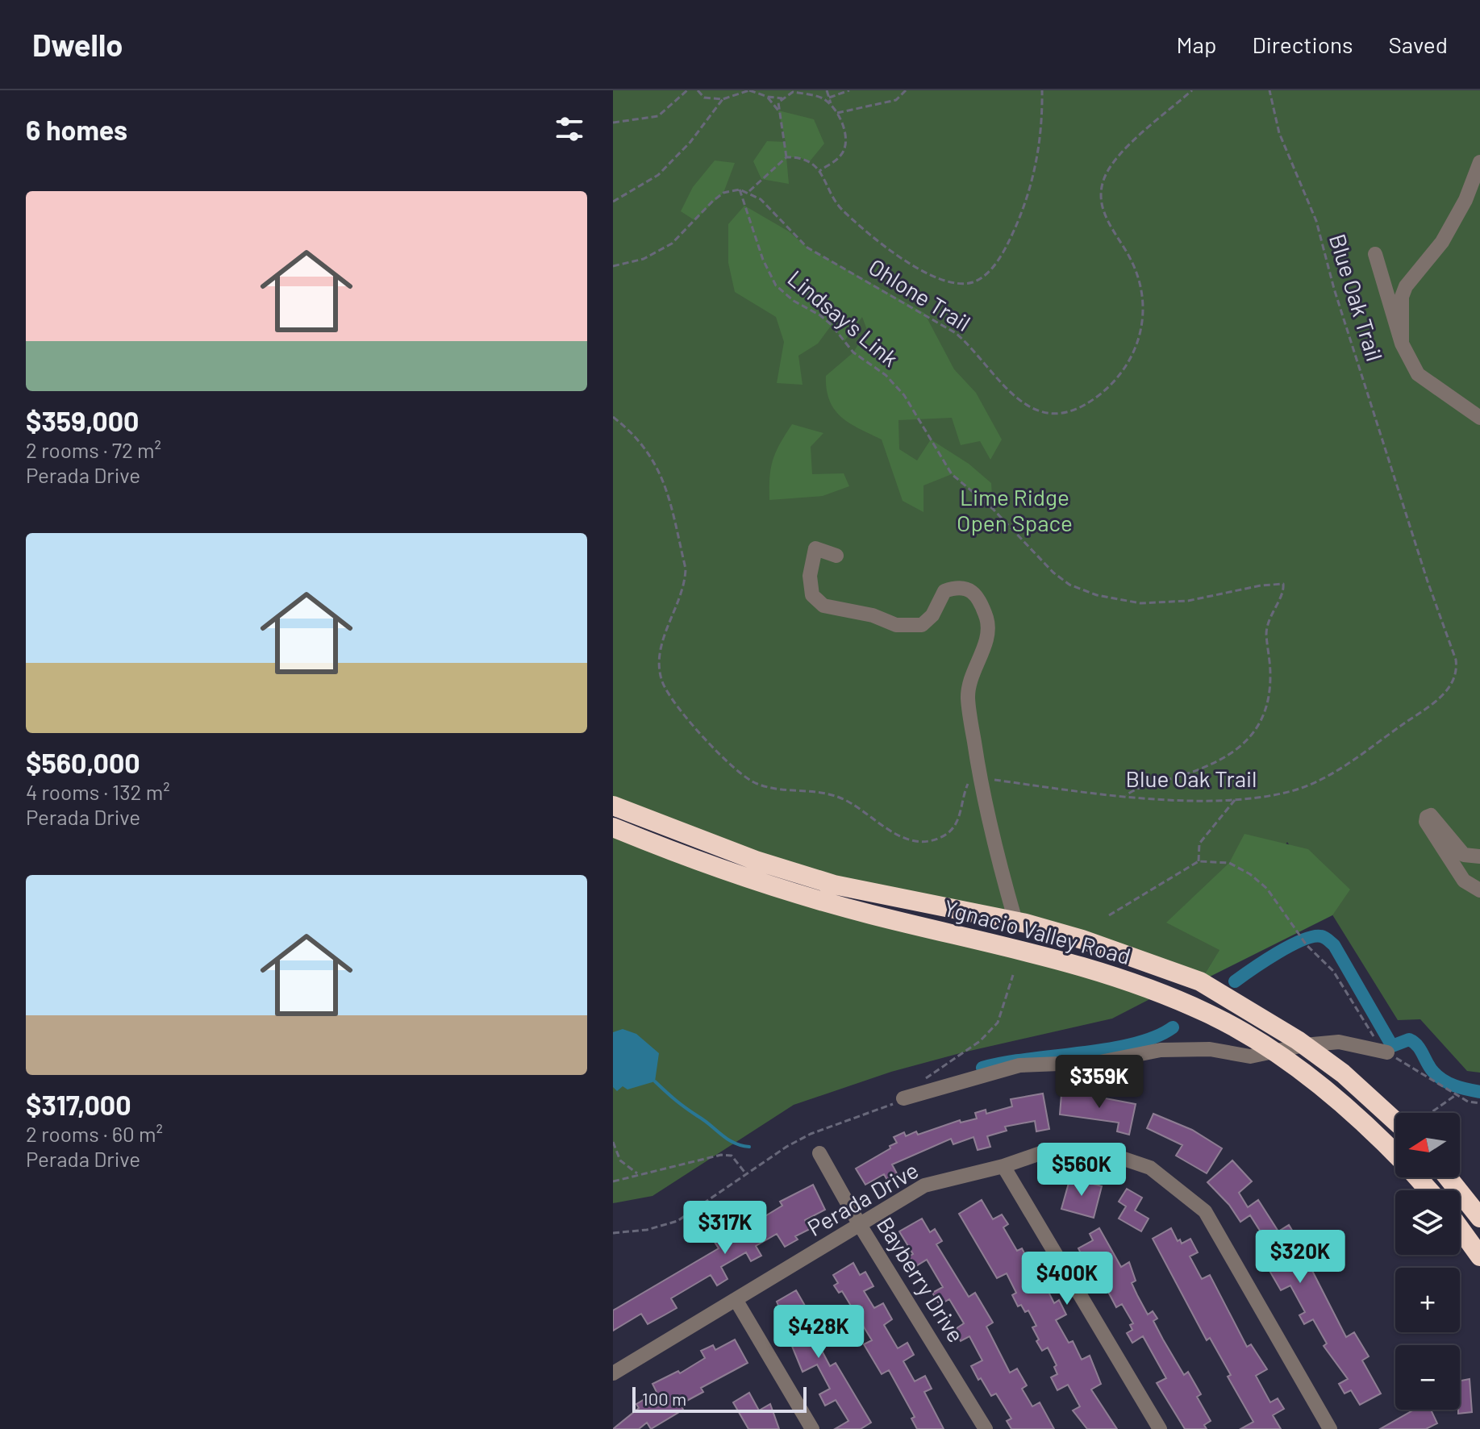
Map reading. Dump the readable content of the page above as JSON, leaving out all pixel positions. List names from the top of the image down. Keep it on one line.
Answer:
{"streets":{"highway":["Ygnacio Valley Road"],"street":["Perada Drive","Bayberry Drive"],"path":["Ohlone Trail","Blue Oak Trail","Lindsay's Link"]},"crossings":[["Blue Oak Trail","Lindsay's Link"],["Perada Drive","Bayberry Drive"]],"parks":["Lime Ridge Open Space"],"scale_bar":"100 m","north":"left","page":{"header":"Dwello","nav":["Map","Directions","Saved"],"heading":"6 homes","list":[{"name":"$359,000","note":"2 rooms · 72 m² · Perada Drive"},{"name":"$560,000","note":"4 rooms · 132 m² · Perada Drive"},{"name":"$317,000","note":"2 rooms · 60 m² · Perada Drive"}],"price":["$359K","$560K","$317K","$320K","$400K","$428K"],"map_buttons":["+","−"],"scale":"100 m"}}
